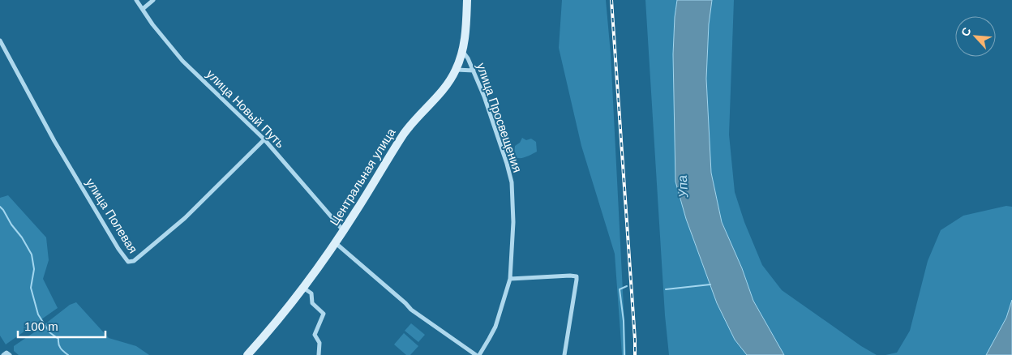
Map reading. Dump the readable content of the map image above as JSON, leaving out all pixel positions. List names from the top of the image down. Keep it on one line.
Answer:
{"streets":{"main road":["Центральная улица"],"street":["улица Новый Путь","улица Просвещения","улица Полевая"]},"crossings":[["улица Новый Путь","Центральная улица"],["улица Новый Путь","улица Полевая"],["улица Просвещения","Центральная улица"]],"water":["Упа"],"scale_bar":"100 m","north":"top left"}
